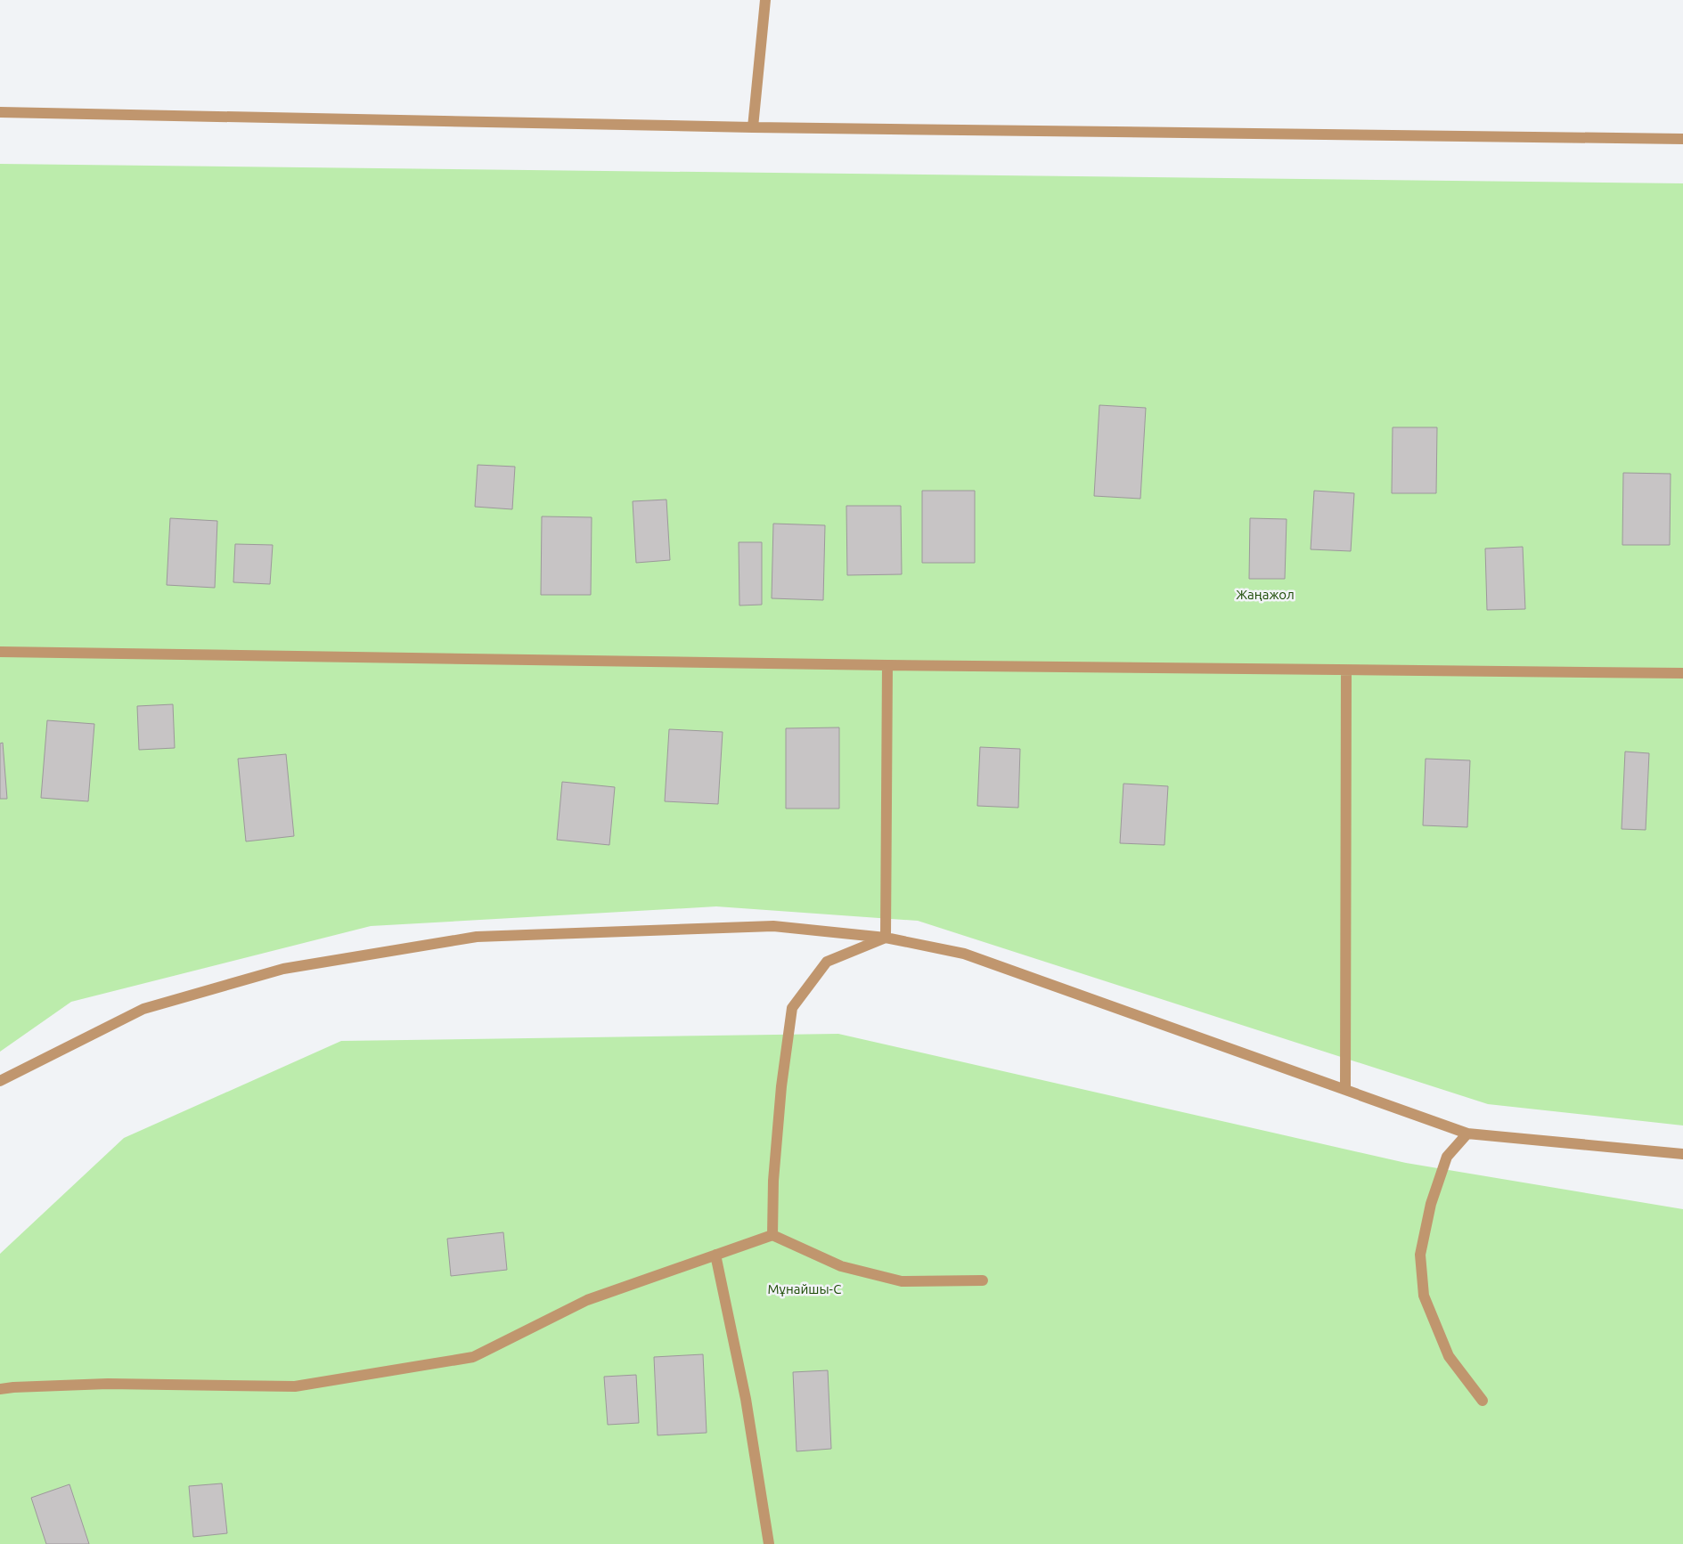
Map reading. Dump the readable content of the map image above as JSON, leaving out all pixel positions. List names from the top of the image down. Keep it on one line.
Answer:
{"parks":["Жаңажол","Мұнайшы-С"]}
